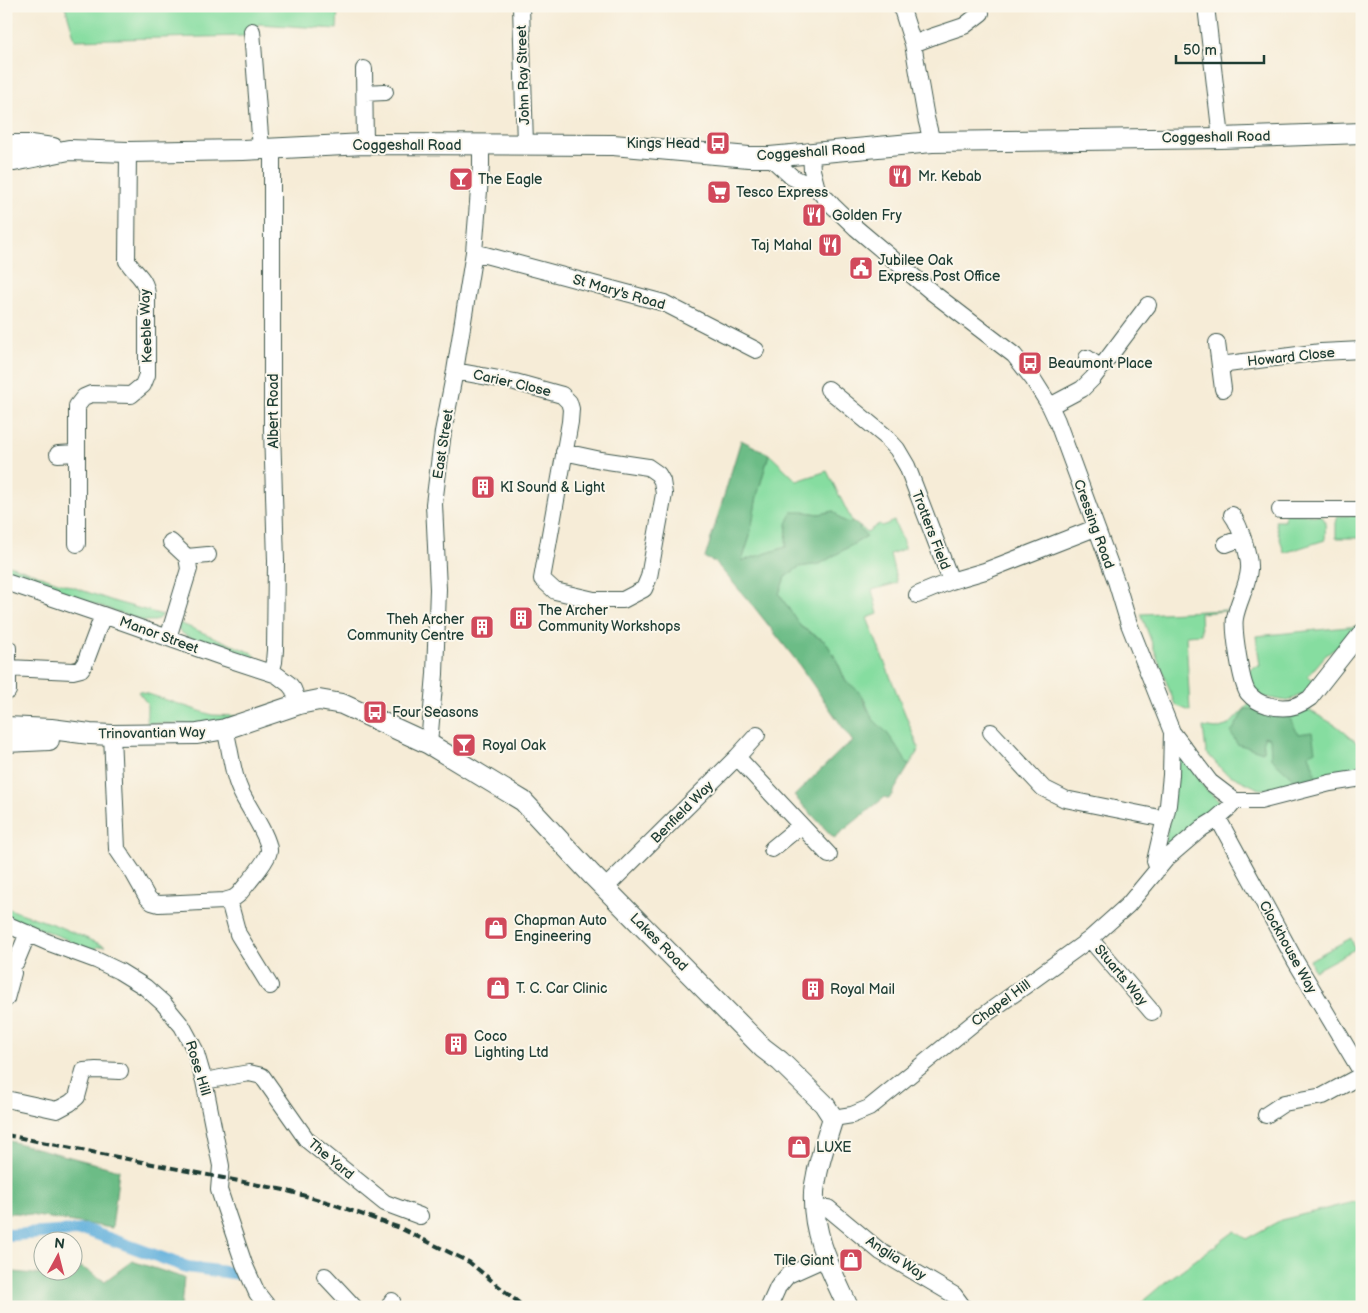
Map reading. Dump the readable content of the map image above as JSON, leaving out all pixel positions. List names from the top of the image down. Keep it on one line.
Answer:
{"streets":{"main road":["Coggeshall Road","Trinovantian Way","Lakes Road"],"street":["John Ray Street","St Mary's Road","Keeble Way","Howard Close","Carier Close","Albert Road","East Street","Cressing Road","Trotters Field","Manor Street","Benfield Way","Clockhouse Way","Stuarts Way","Chapel Hill","Rose Hill","The Yard","Anglia Way"]},"crossings":[["John Ray Street","Coggeshall Road"],["Coggeshall Road","Keeble Way"],["Coggeshall Road","Albert Road"],["Coggeshall Road","East Street"],["Coggeshall Road","Cressing Road"],["St Mary's Road","East Street"],["Carier Close","East Street"],["Albert Road","Manor Street"],["East Street","Lakes Road"],["Cressing Road","Trotters Field"],["Cressing Road","Chapel Hill"],["Manor Street","Trinovantian Way"],["Manor Street","Lakes Road"],["Trinovantian Way","Lakes Road"],["Benfield Way","Lakes Road"],["Lakes Road","Chapel Hill"],["Clockhouse Way","Chapel Hill"],["Stuarts Way","Chapel Hill"],["Rose Hill","The Yard"]],"places":{"bus stop":["Kings Head","Beaumont Place","Four Seasons"],"restaurant":["Mr. Kebab","Golden Fry","Taj Mahal"],"bar":["The Eagle","Royal Oak"],"supermarket":["Tesco Express"],"public building":["Jubilee Oak Express Post Office"],"building":["KI Sound & Light","The Archer Community Workshops","Theh Archer Community Centre","Royal Mail","Coco Lighting Ltd"],"shop":["Chapman Auto Engineering","T. C. Car Clinic","LUXE","Tile Giant"]},"scale_bar":"50 m","north":"top"}
